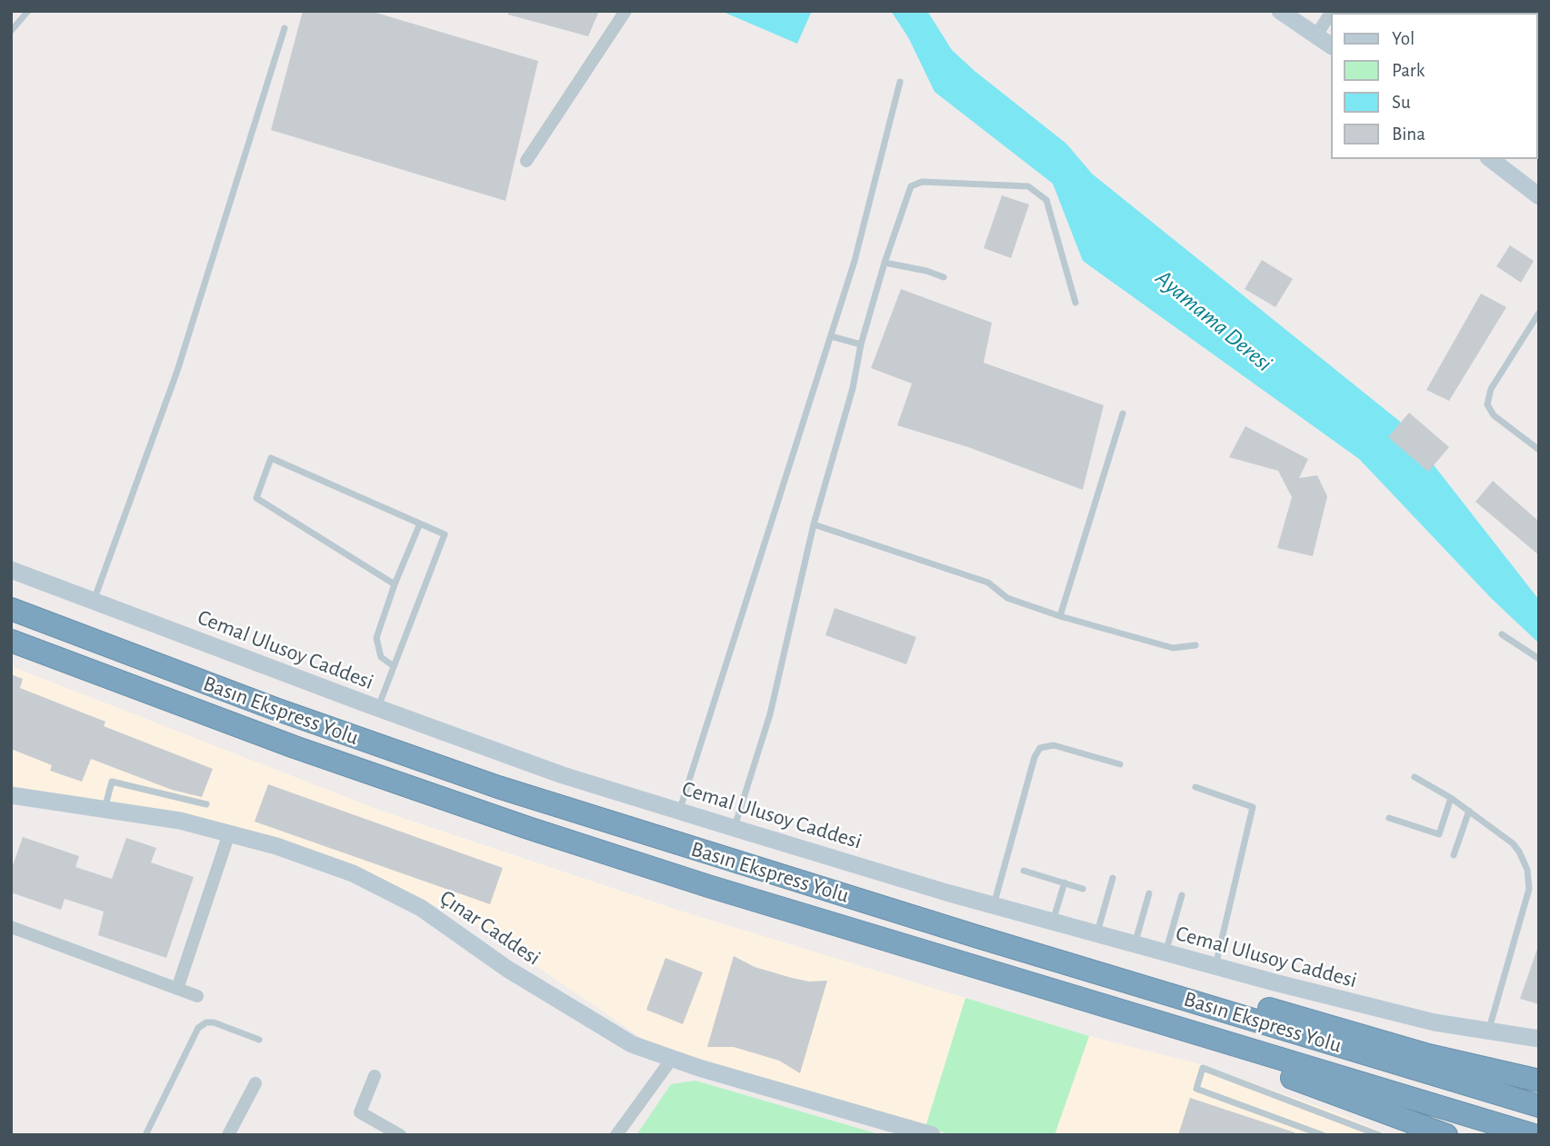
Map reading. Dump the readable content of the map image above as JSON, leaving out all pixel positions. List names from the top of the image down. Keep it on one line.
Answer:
{"streets":{"highway":["Basın Ekspress Yolu"],"main road":["Cemal Ulusoy Caddesi","Çınar Caddesi"]},"water":["Ayamama Deresi"],"legend":["Yol","Park","Su","Bina"]}
